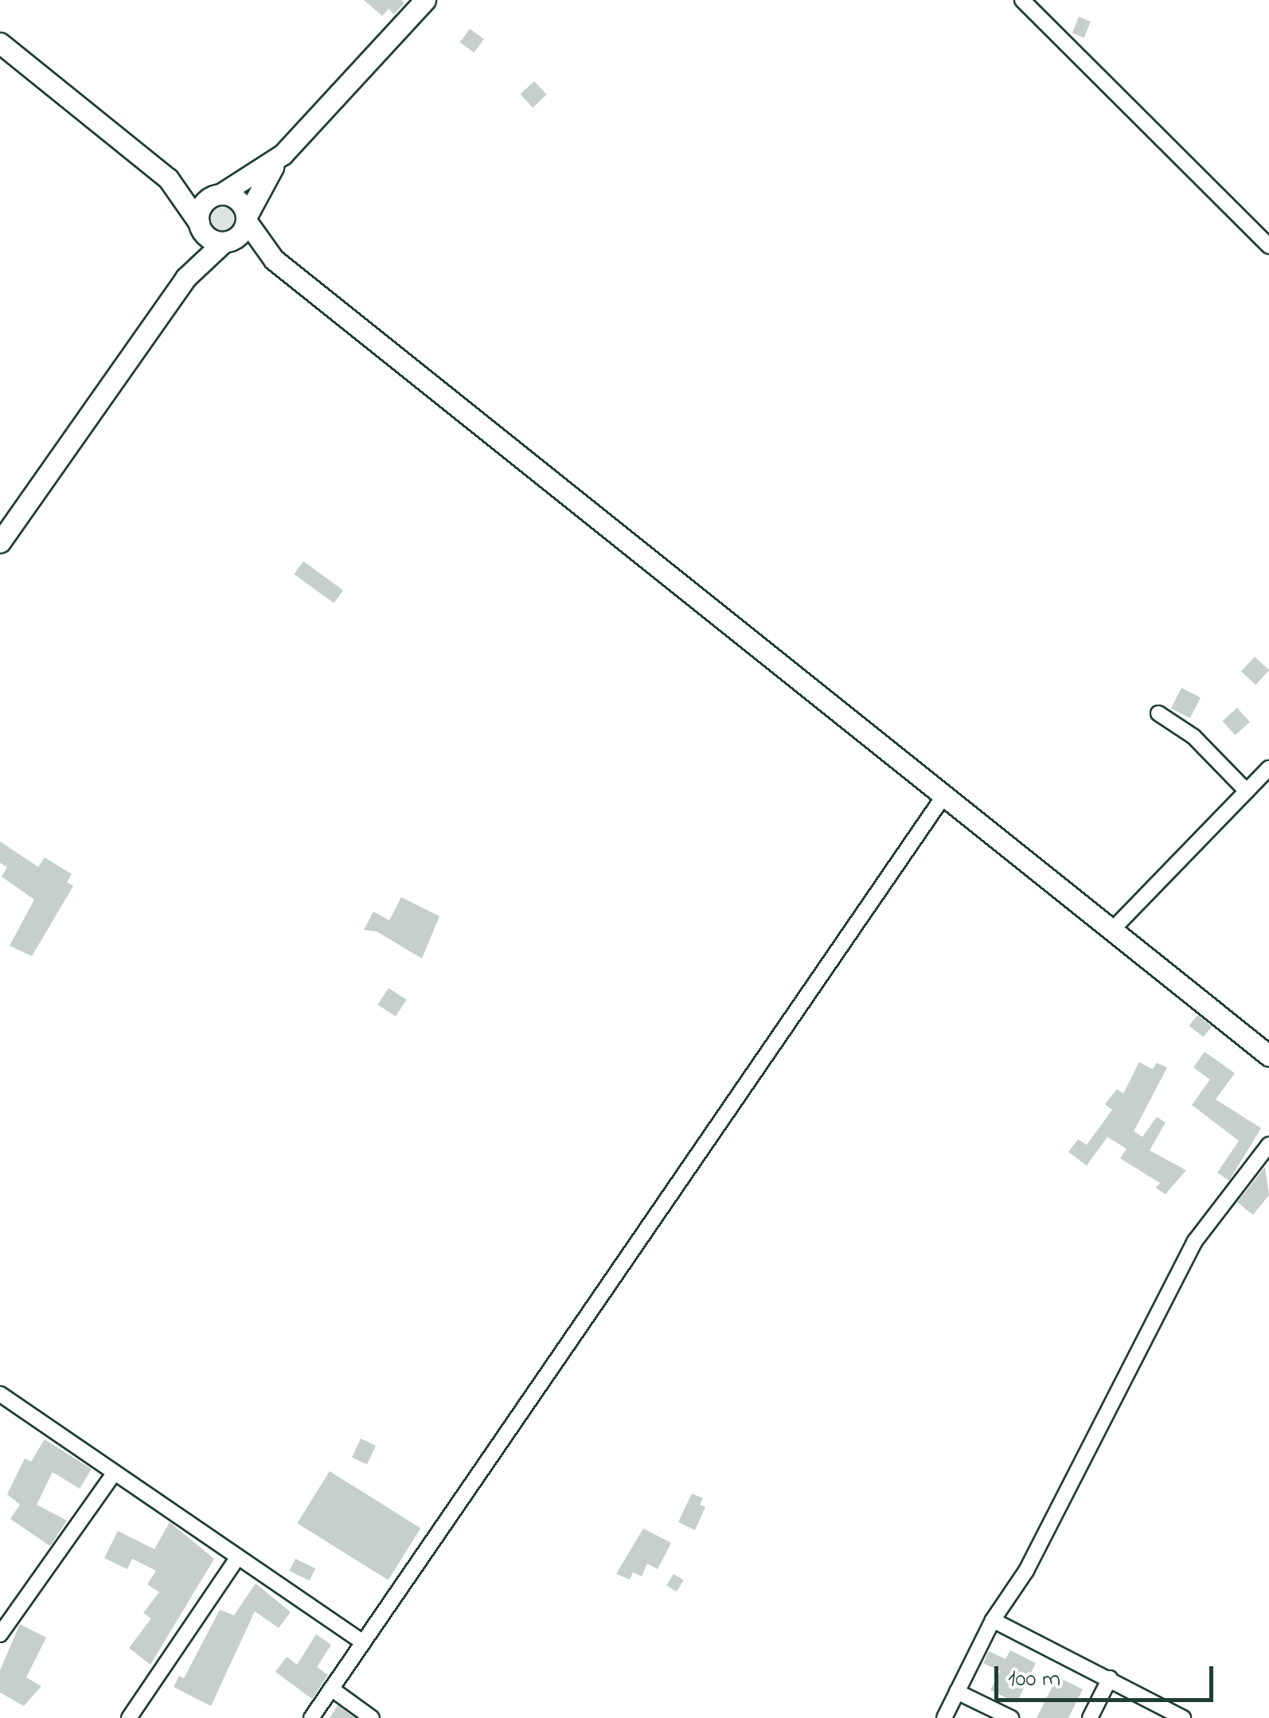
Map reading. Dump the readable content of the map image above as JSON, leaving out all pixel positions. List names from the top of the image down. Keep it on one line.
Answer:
{"scale_bar":"100 m"}
